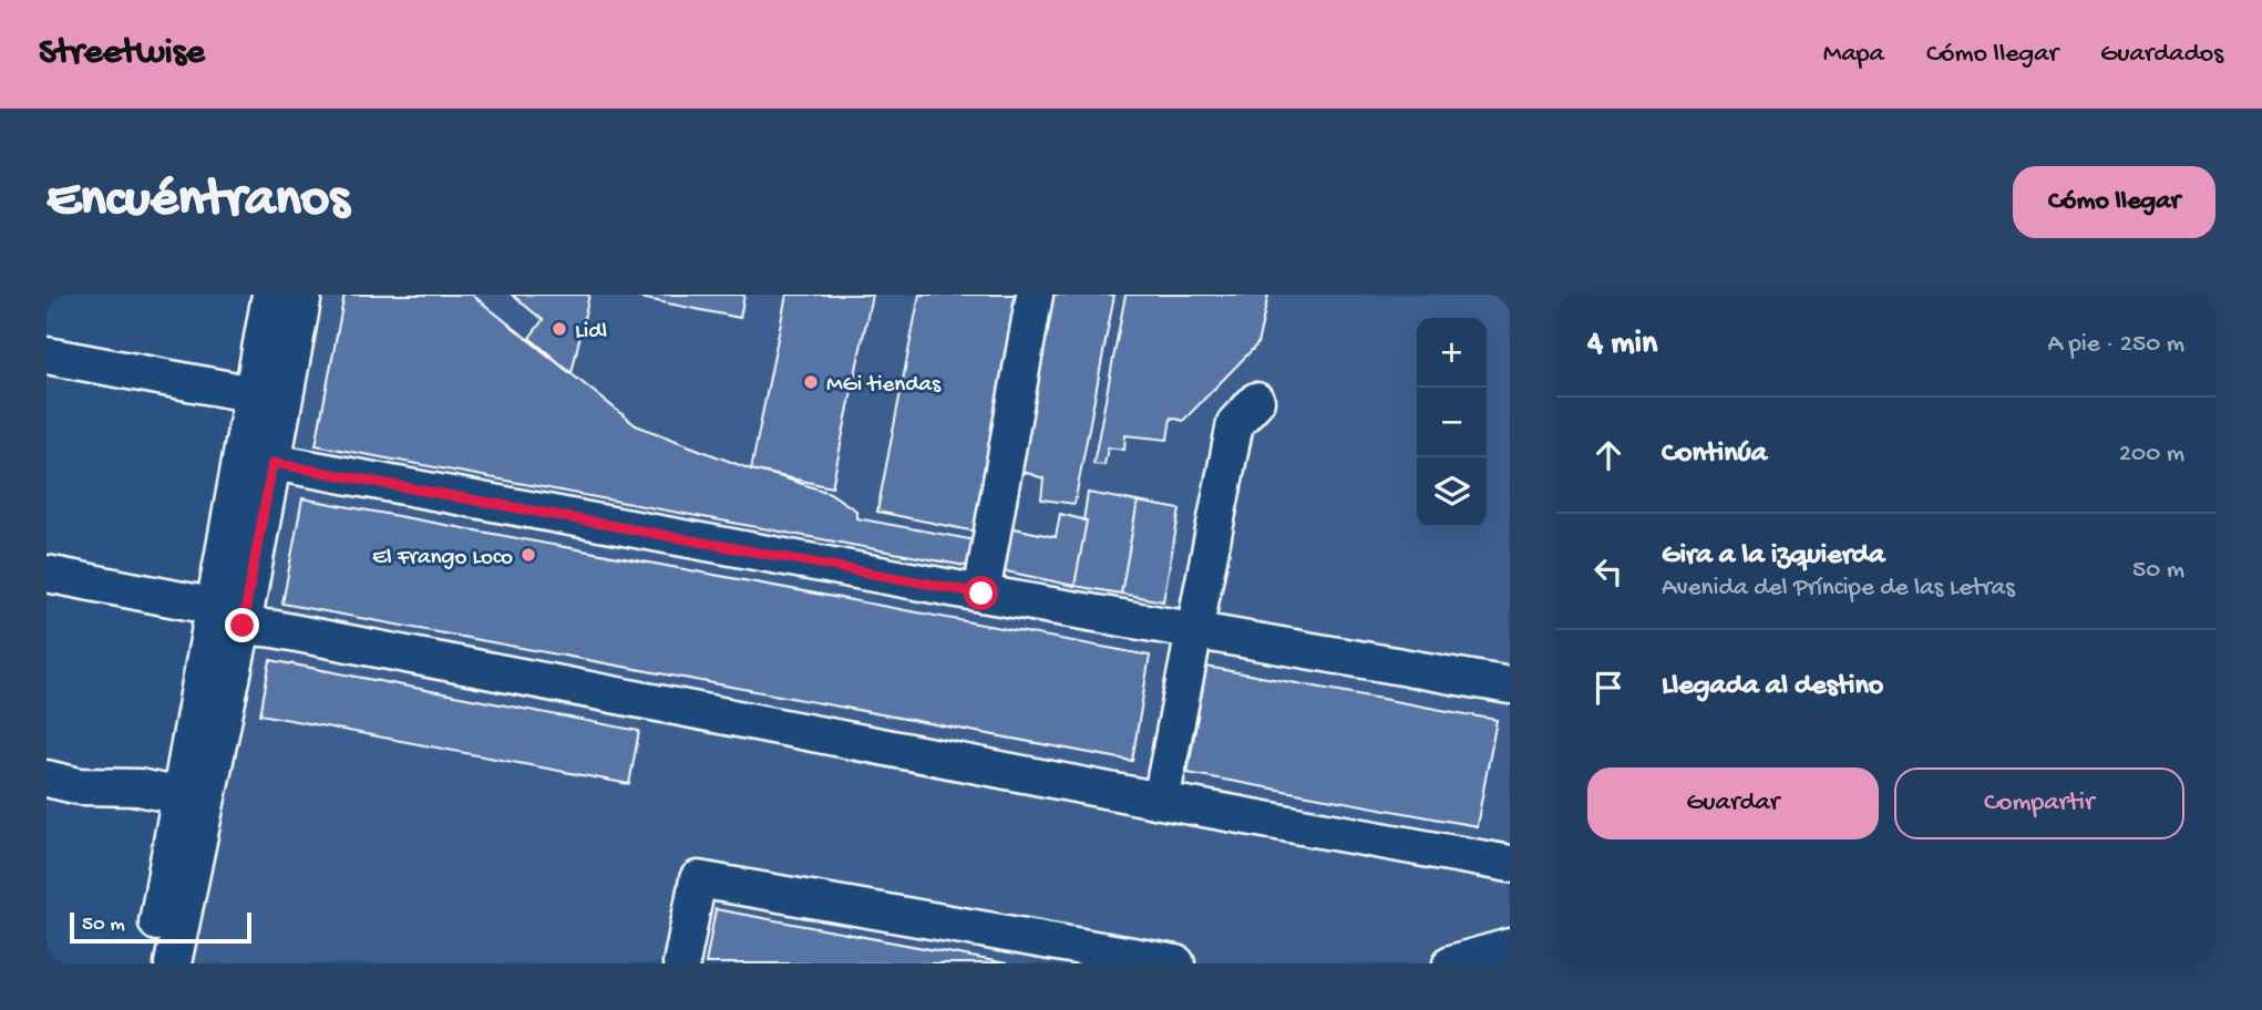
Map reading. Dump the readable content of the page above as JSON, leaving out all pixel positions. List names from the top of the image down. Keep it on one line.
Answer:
{"places":["Lidl","MGi tiendas","El Frango Loco"],"scale_bar":"50 m","page":{"header":"Streetwise","nav":["Mapa","Cómo llegar","Guardados"],"buttons":["Cómo llegar",["Guardar","Compartir"]],"title":"Encuéntranos","heading":["4 min","A pie · 250 m"],"map_buttons":["+","−"],"list":[["Continúa","200 m"],["Gira a la izquierda","Avenida del Príncipe de las Letras","50 m"],"Llegada al destino"],"scale":"50 m"}}
